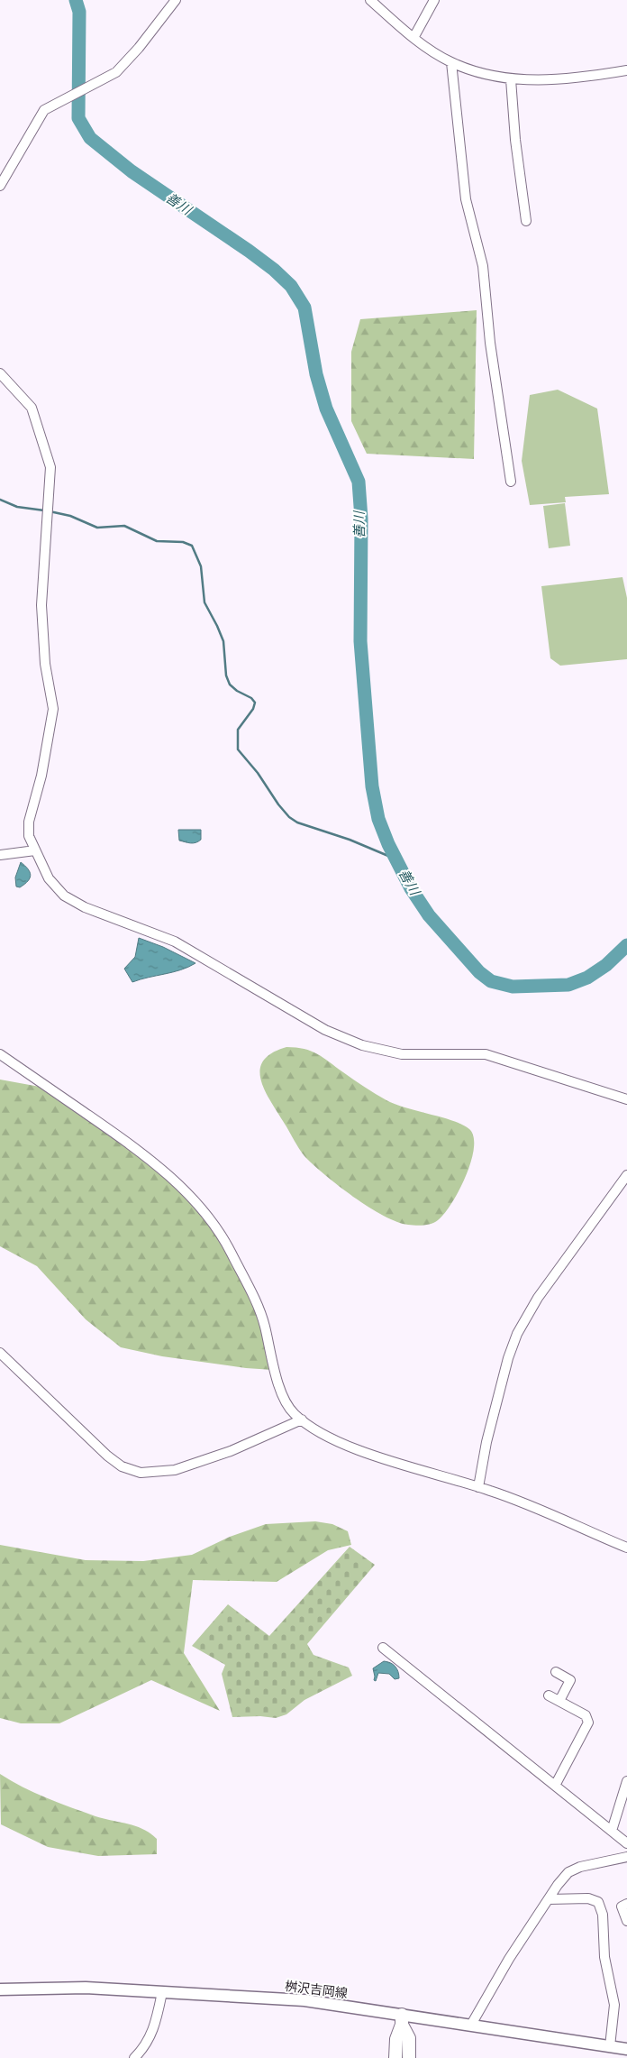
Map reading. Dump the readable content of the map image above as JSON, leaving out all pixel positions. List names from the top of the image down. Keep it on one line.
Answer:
{"streets":{"main road":["桝沢吉岡線"]},"water":["善川"]}
